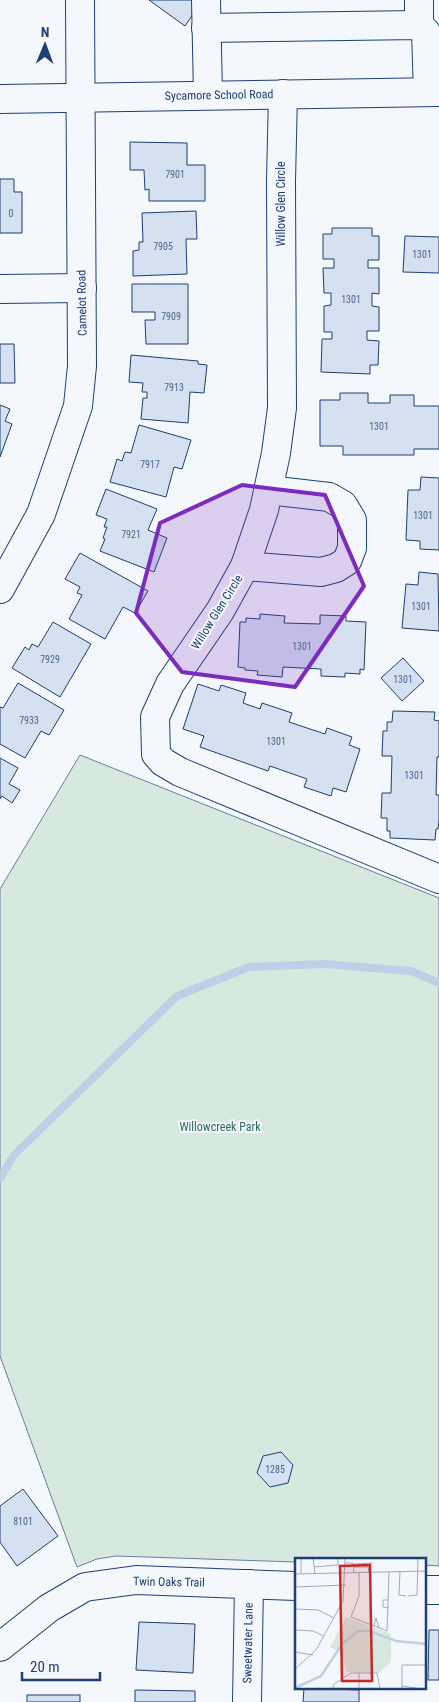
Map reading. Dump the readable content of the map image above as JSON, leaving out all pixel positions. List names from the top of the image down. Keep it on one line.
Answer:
{"streets":{"street":["Sycamore School Road","Willow Glen Circle","Camelot Road","Twin Oaks Trail","Sweetwater Lane"]},"crossings":[["Sycamore School Road","Willow Glen Circle"],["Sycamore School Road","Camelot Road"],["Twin Oaks Trail","Sweetwater Lane"]],"parks":["Willowcreek Park"],"house_numbers":["7901","0","7905","1301","1301","7909","7913","1301","7917","1301","7921","1301","1301","7929","1301","7933","1301","1301","1285","8101"],"scale_bar":"20 m","north":"top"}
